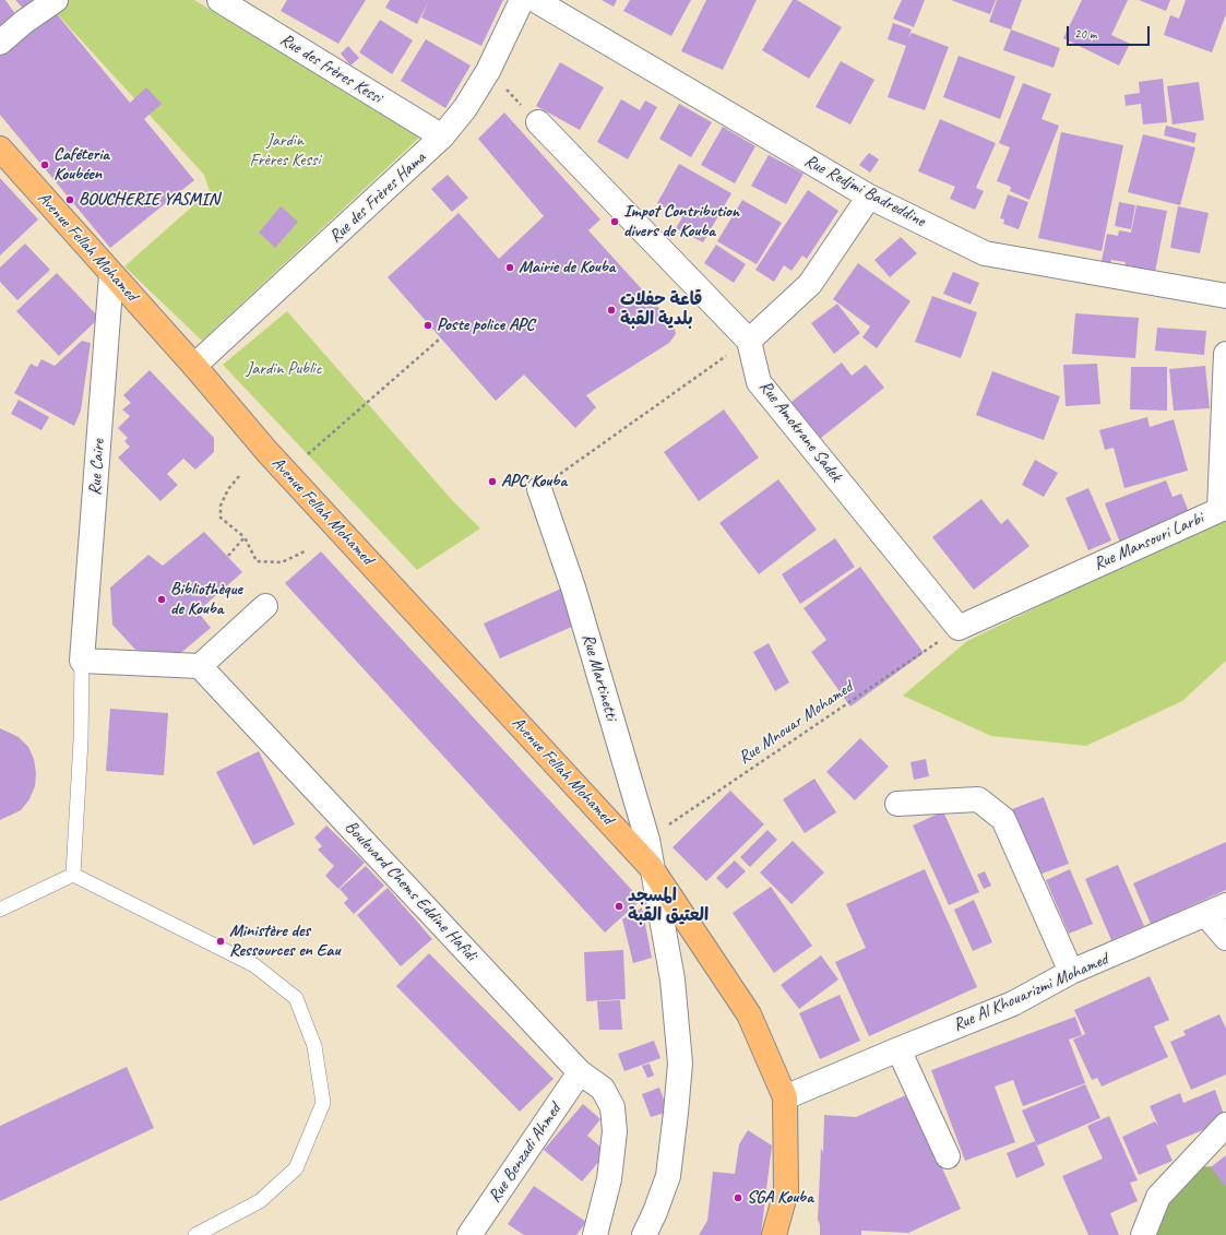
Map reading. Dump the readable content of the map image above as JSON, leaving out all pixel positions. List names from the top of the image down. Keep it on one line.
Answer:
{"streets":{"main road":["Avenue Fellah Mohamed"],"street":["Rue des frères Kessi","Rue Redjmi Badreddine","Rue des Frères Hama","Rue Amokrane Sadek","Rue Caire","Rue Mansouri Larbi","Rue Martinetti","Boulevard Chems Eddine Hafidi","Rue Al Khouarizmi Mohamed","Rue Benzadi Ahmed"],"path":["Rue Mnouar Mohamed"]},"crossings":[["Rue des frères Kessi","Rue des Frères Hama"],["Rue des Frères Hama","Avenue Fellah Mohamed"],["Avenue Fellah Mohamed","Rue Caire"],["Avenue Fellah Mohamed","Rue Martinetti"],["Avenue Fellah Mohamed","Rue Al Khouarizmi Mohamed"],["Rue Amokrane Sadek","Rue Mansouri Larbi"],["Rue Amokrane Sadek","Rue Mnouar Mohamed"],["Rue Mansouri Larbi","Rue Mnouar Mohamed"],["Rue Martinetti","Rue Mnouar Mohamed"],["Boulevard Chems Eddine Hafidi","Rue Benzadi Ahmed"]],"parks":["Jardin Frères Kessi","Jardin Public"],"places":["Caféteria Koubéen","BOUCHERIE YASMIN","Impot Contribution divers de Kouba","Mairie de Kouba","قاعة حفلات بلدية القبة","Poste police APC","APC Kouba","Bibliothèque de Kouba","المسجد العتيق القبة","Ministère des Ressources en Eau","SGA Kouba"],"scale_bar":"20 m"}
